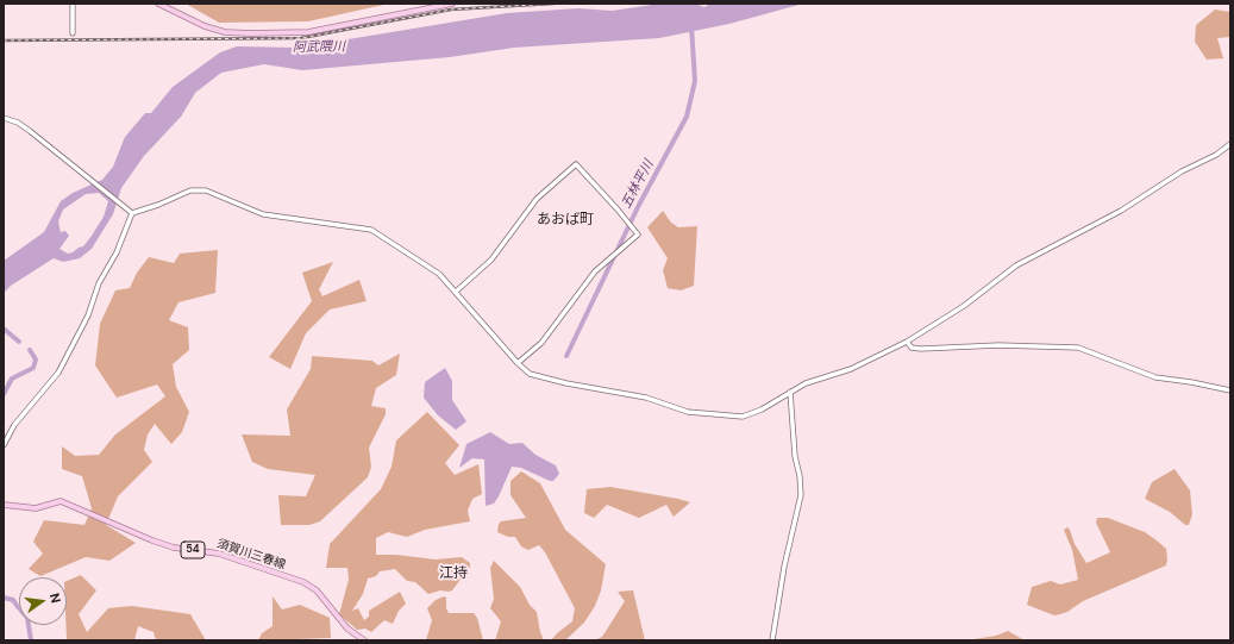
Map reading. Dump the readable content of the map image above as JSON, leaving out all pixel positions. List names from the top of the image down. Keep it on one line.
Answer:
{"streets":{"main road":["54","須賀川三春線"]},"districts":["あおば町","江持"],"water":["阿武隈川","五林平川"],"north":"right"}
